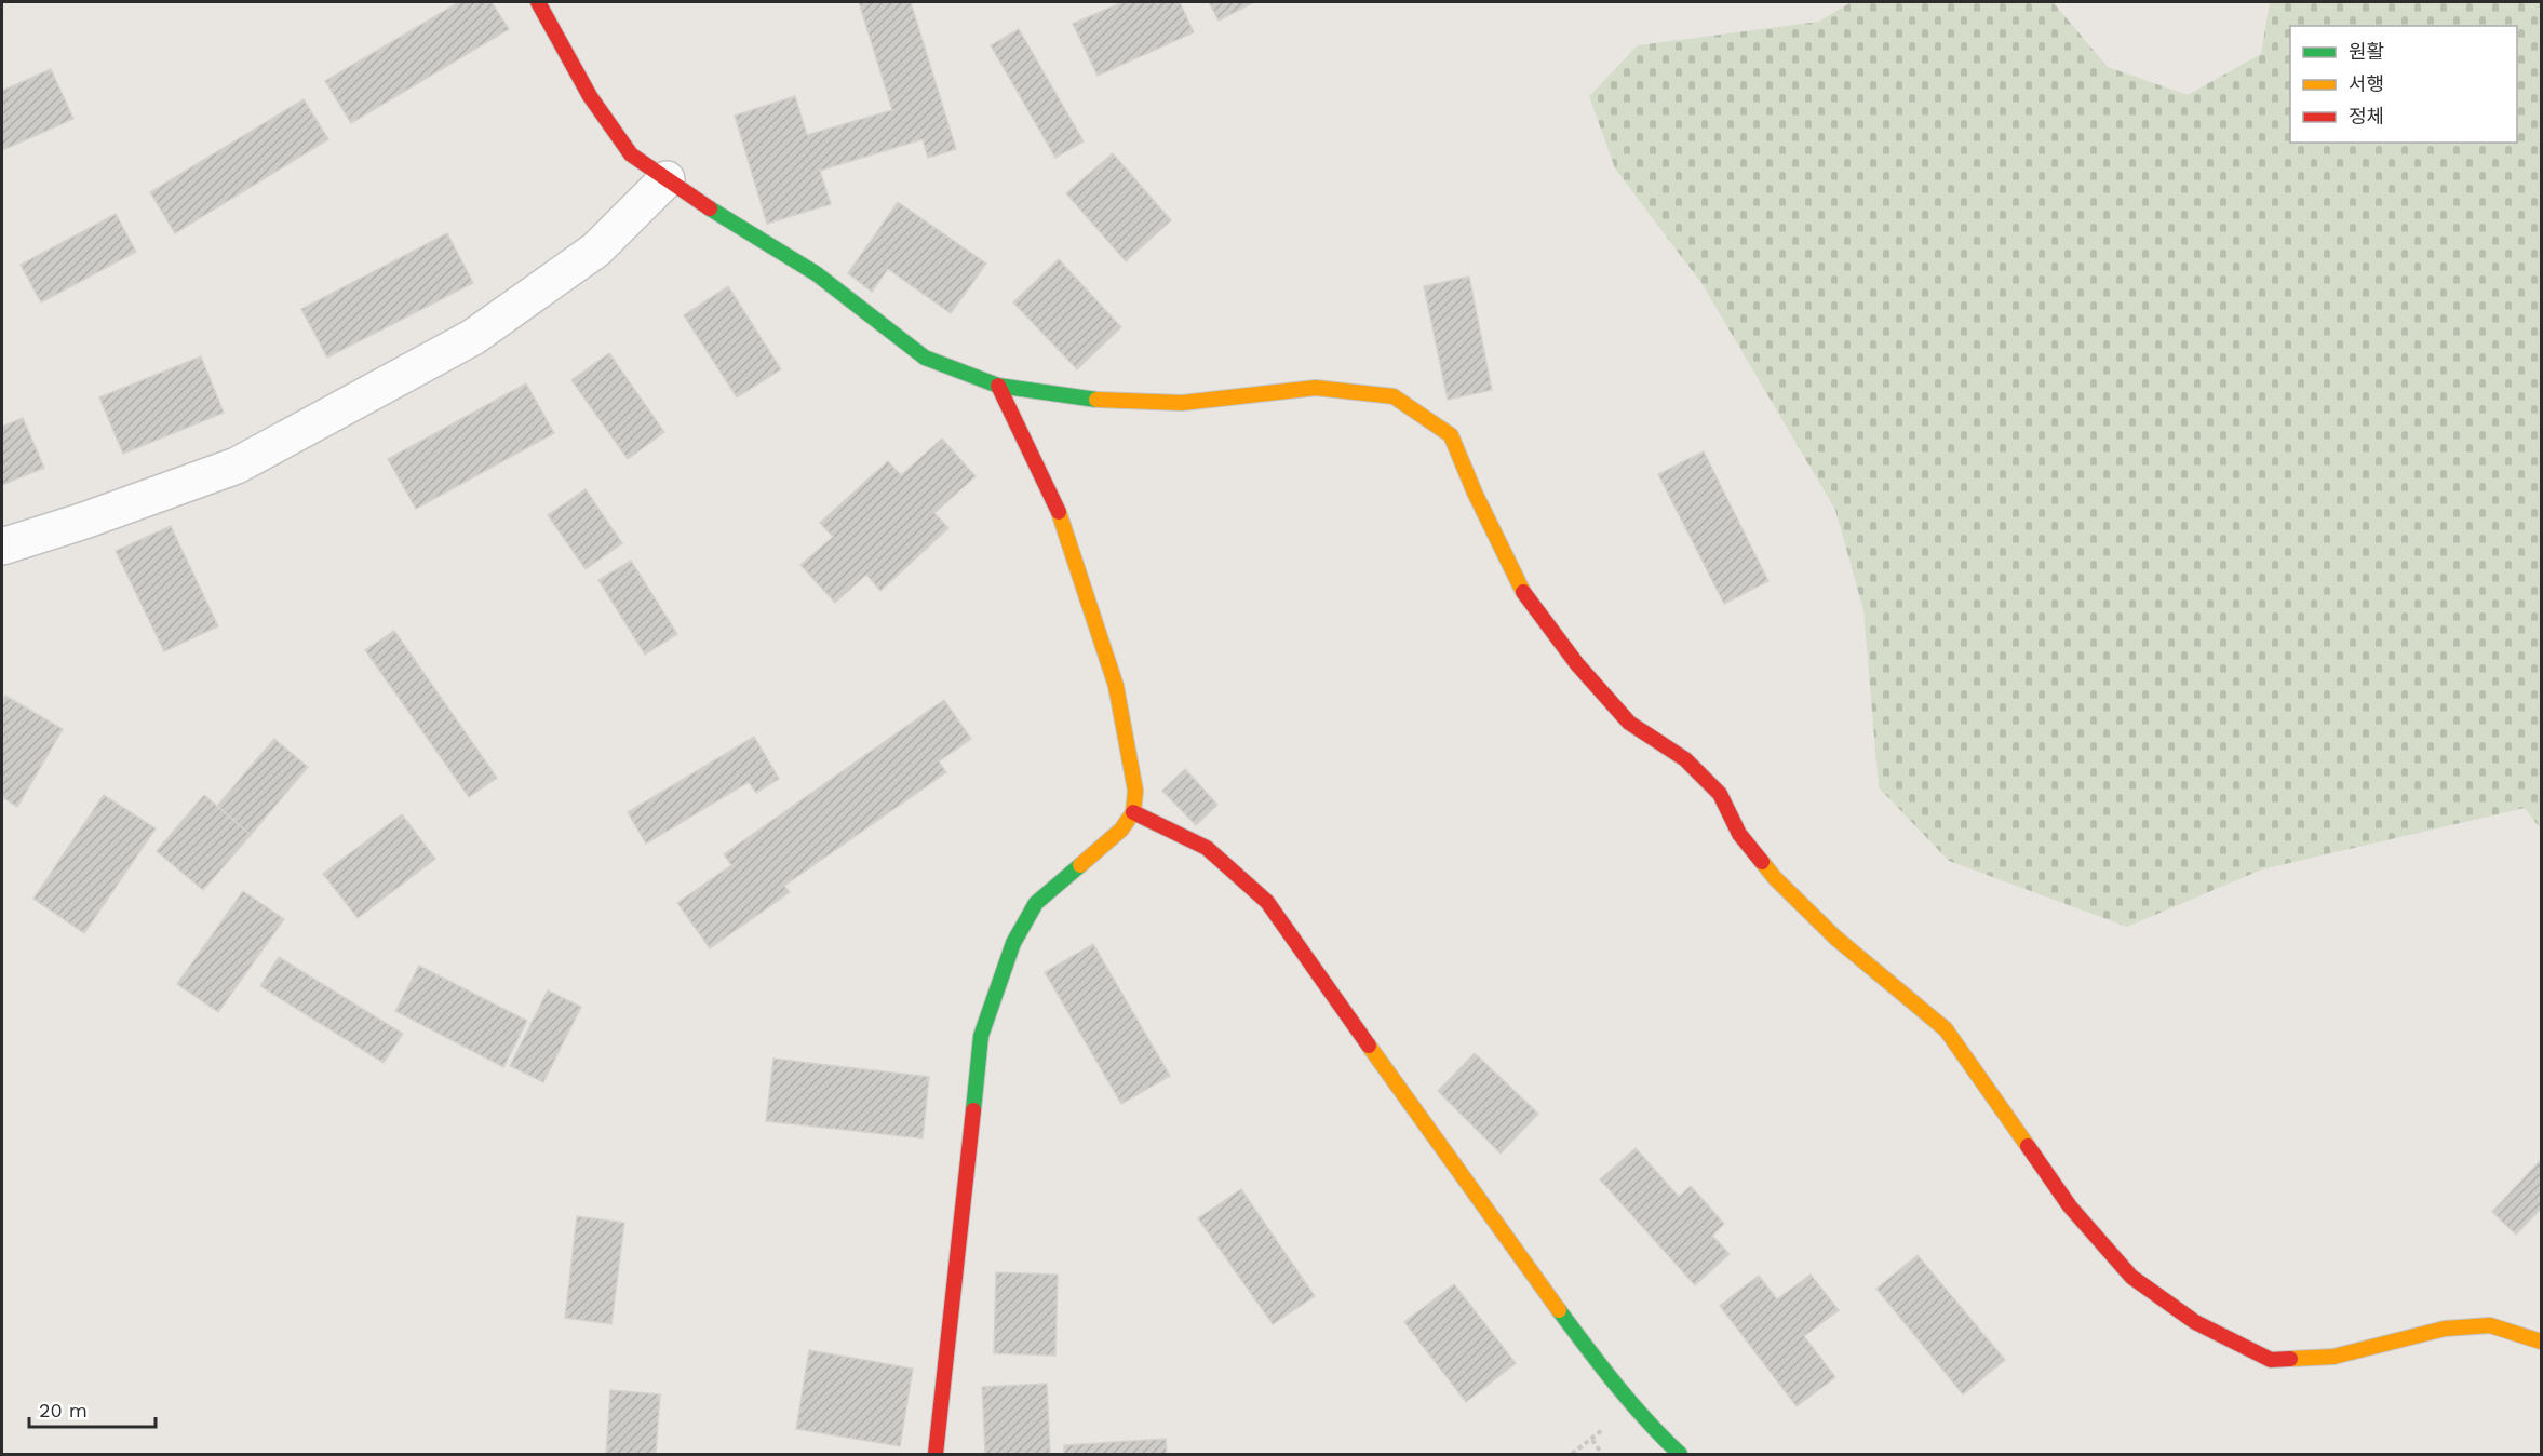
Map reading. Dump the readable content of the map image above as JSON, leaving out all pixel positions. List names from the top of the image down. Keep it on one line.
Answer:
{"legend":["원활","서행","정체"],"scale_bar":"20 m"}
